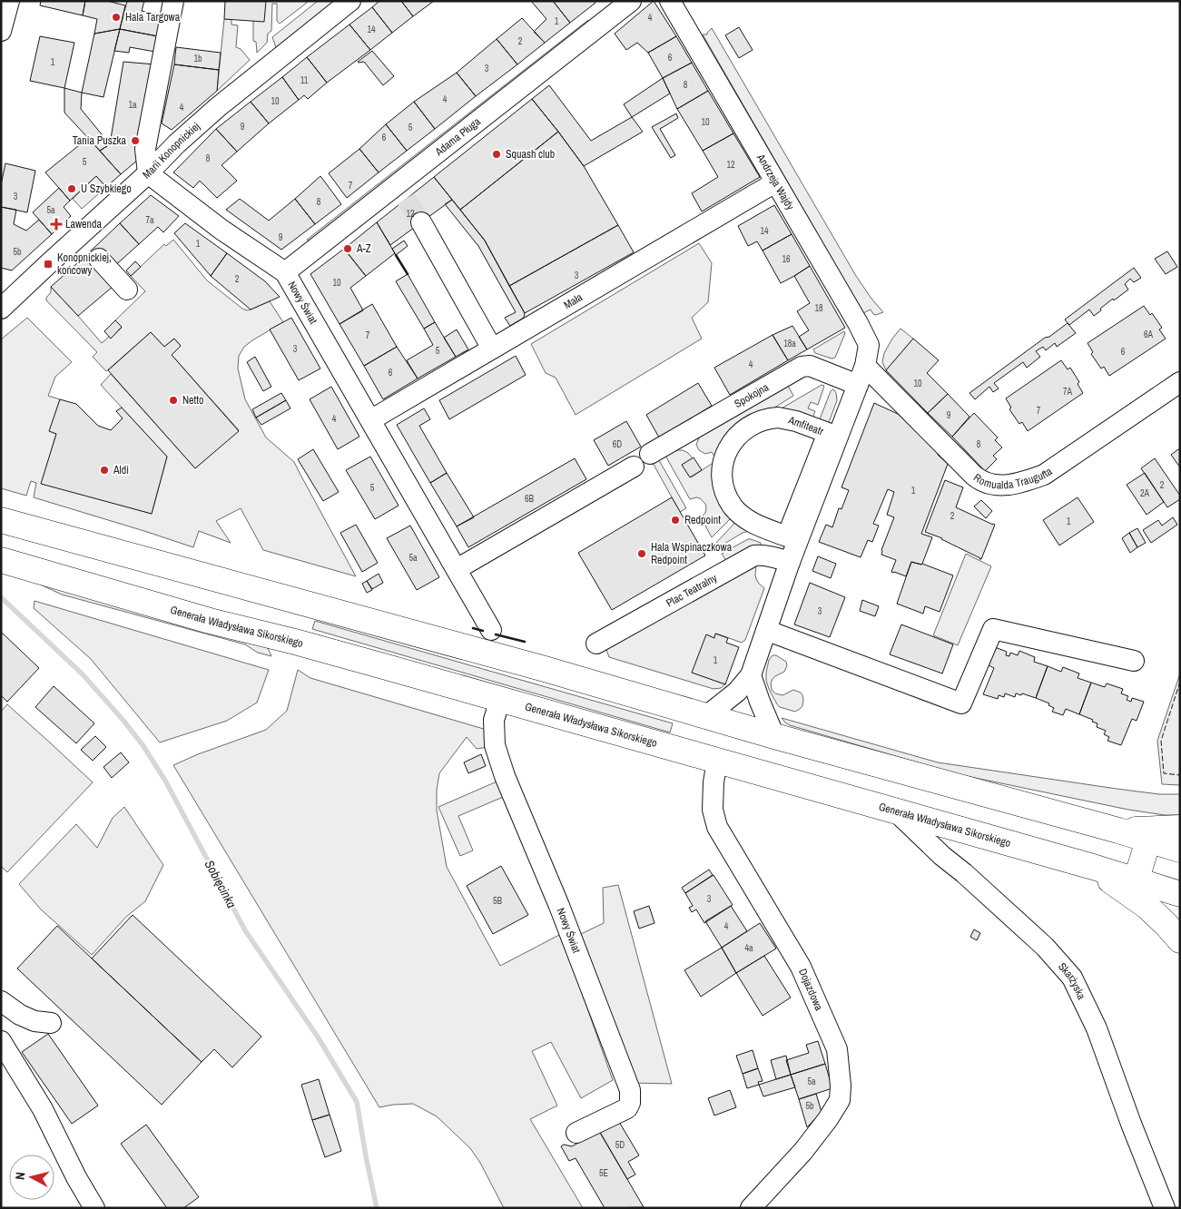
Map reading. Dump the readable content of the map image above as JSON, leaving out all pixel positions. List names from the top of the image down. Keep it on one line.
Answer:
{"streets":{"main road":["Generała Władysława Sikorskiego"],"street":["Adama Pługa","Marii Konopnickiej","Andrzeja Wajdy","Mała","Nowy Świat","Spokojna","Amfiteatr","Romualda Traugutta","Plac Teatralny","Skarżyska","Dojazdowa"]},"crossings":[["Adama Pługa","Nowy Świat"],["Marii Konopnickiej","Nowy Świat"],["Andrzeja Wajdy","Mała"],["Andrzeja Wajdy","Romualda Traugutta"],["Mała","Nowy Świat"],["Nowy Świat","Generała Władysława Sikorskiego"],["Generała Władysława Sikorskiego","Skarżyska"],["Generała Władysława Sikorskiego","Dojazdowa"]],"water":["Sobięcinka"],"places":{"other":["Hala Targowa","Tania Puszka","Squash club","U Szybkiego","A-Z","Netto","Aldi","Redpoint","Hala Wspinaczkowa Redpoint"],"health":["Lawenda"],"transit":["Konopnickiej, końcowy"]},"house_numbers":["4","1","14","2","6","1b","1","3","11","8","4","10","1a","4","10","9","5","6","8","5","12","7","3","8","5a","12","7a","14","9","1","5b","16","3","2","10","18","6A","7","18a","3","5","6","4","6","10","7A","7","9","4","6D","8","2","5","1","2A","6B","2","1","5a","3","1","3","5B","4","4a","5a","5b","5D","5E"],"north":"left"}
